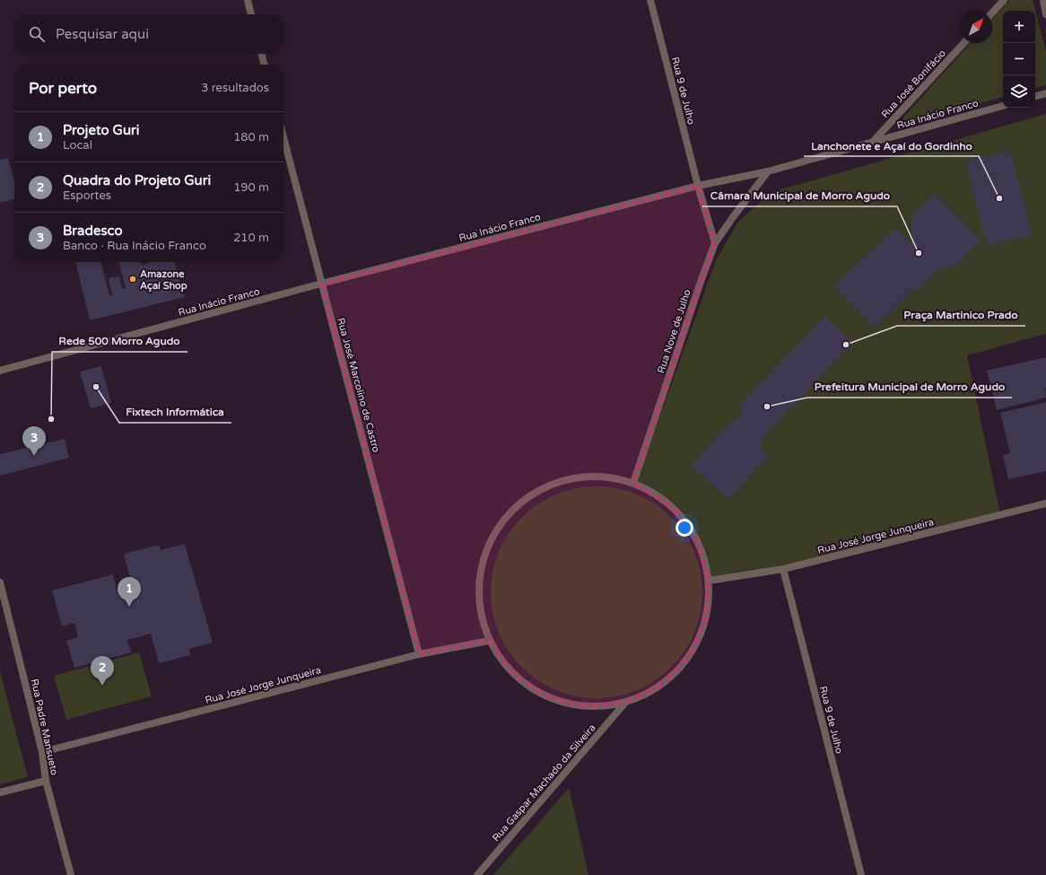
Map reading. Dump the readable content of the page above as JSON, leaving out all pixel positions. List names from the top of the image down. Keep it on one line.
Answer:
{"streets":{"street":["Rua José Bonifácio","Rua 9 de Julho","Rua Inácio Franco","Rua Nove de Julho","Rua José Marcolino de Castro","Rua José Jorge Junqueira","Rua Padre Mansueto","Rua Gaspar Machado da Silveira"]},"crossings":[["Rua José Bonifácio","Rua Inácio Franco"],["Rua 9 de Julho","Rua Inácio Franco"],["Rua 9 de Julho","Rua José Jorge Junqueira"],["Rua Inácio Franco","Rua Nove de Julho"],["Rua Inácio Franco","Rua José Marcolino de Castro"],["Rua José Marcolino de Castro","Rua José Jorge Junqueira"],["Rua José Jorge Junqueira","Rua Padre Mansueto"]],"places":["Lanchonete e Açaí do Gordinho","Câmara Municipal de Morro Agudo","Amazone Açaí Shop","Praça Martinico Prado","Fixtech Informática","Prefeitura Municipal de Morro Agudo","Rede 500 Morro Agudo"],"north":"top right","page":{"map_buttons":["+","−"],"search":"Pesquisar aqui","heading":["Por perto","3 resultados"],"list":[{"mark":"1","name":"Projeto Guri","note":"Local","value":"180 m"},{"mark":"2","name":"Quadra do Projeto Guri","note":"Esportes","value":"190 m"},{"mark":"3","name":"Bradesco","note":"Banco · Rua Inácio Franco","value":"210 m"}],"pins":["3","1","2"]}}
